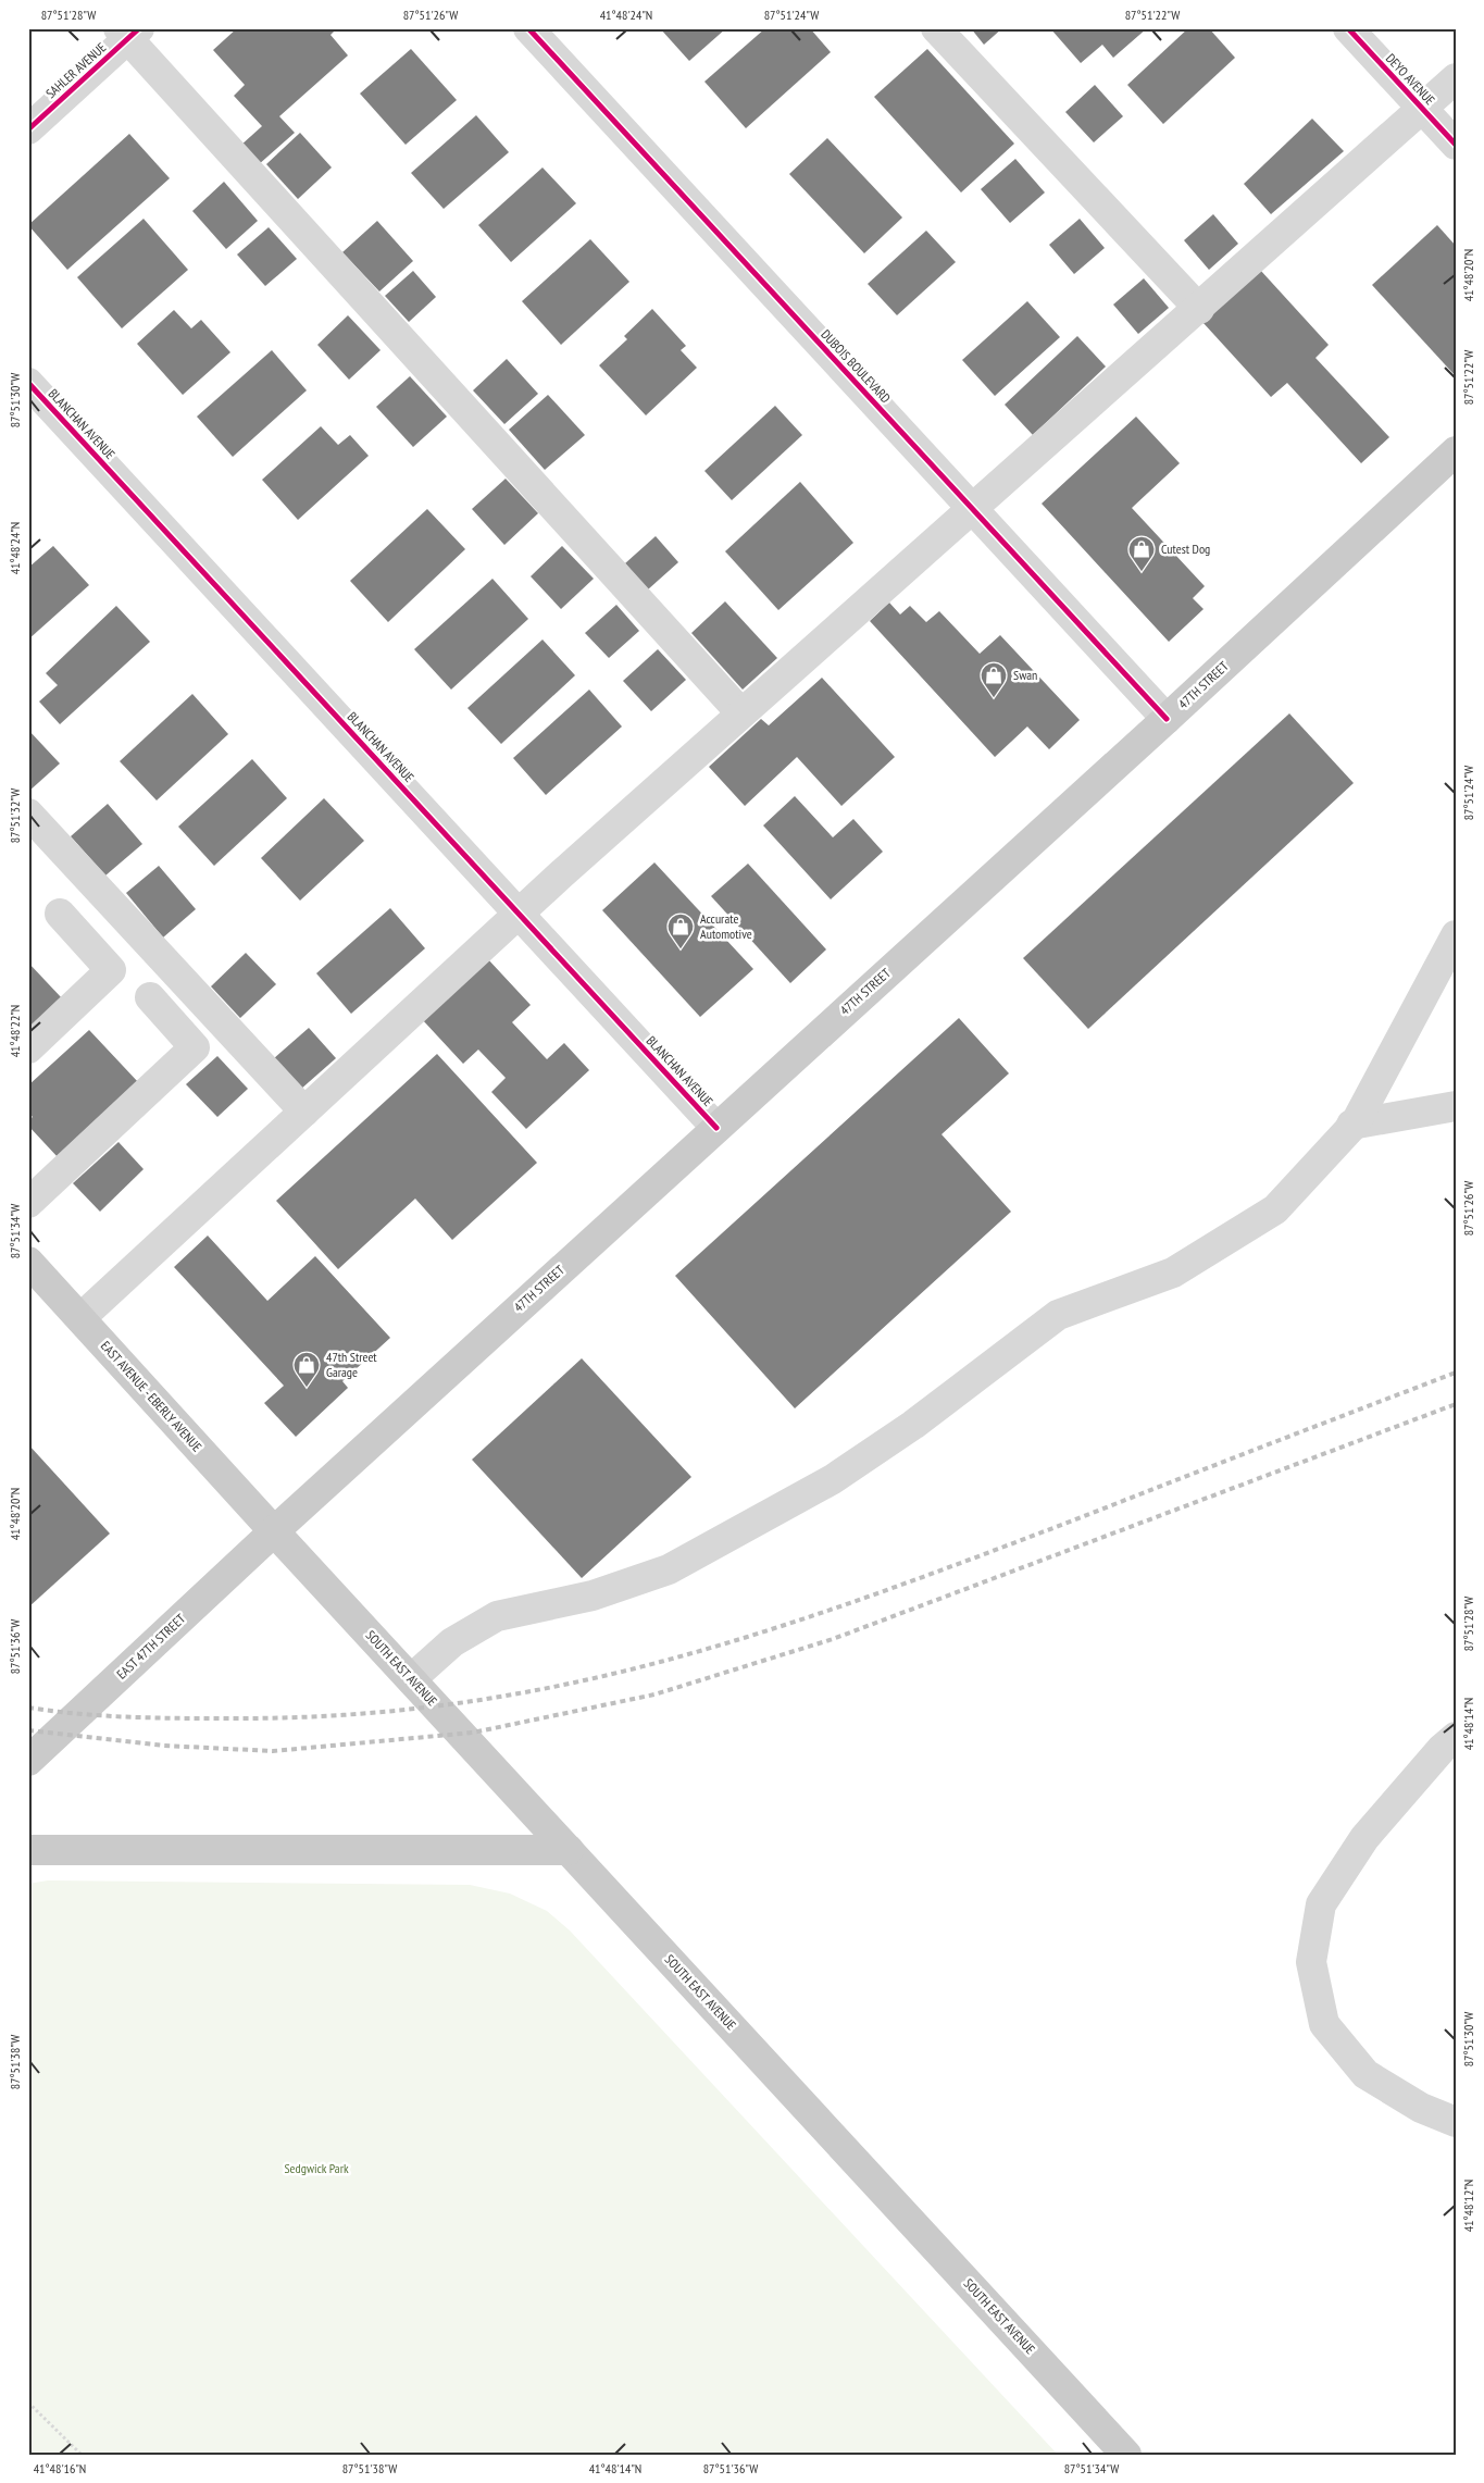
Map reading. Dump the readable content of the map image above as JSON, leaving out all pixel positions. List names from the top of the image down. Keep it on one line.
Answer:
{"streets":{"main road":["47TH STREET","EAST AVENUE - EBERLY AVENUE","EAST 47TH STREET","SOUTH EAST AVENUE"],"street":["SAHLER AVENUE","DEYO AVENUE","DUBOIS BOULEVARD","BLANCHAN AVENUE"]},"crossings":[["DUBOIS BOULEVARD","47TH STREET"],["BLANCHAN AVENUE","47TH STREET"],["47TH STREET","EAST AVENUE - EBERLY AVENUE"],["47TH STREET","EAST 47TH STREET"],["47TH STREET","SOUTH EAST AVENUE"],["EAST AVENUE - EBERLY AVENUE","EAST 47TH STREET"],["EAST AVENUE - EBERLY AVENUE","SOUTH EAST AVENUE"],["EAST 47TH STREET","SOUTH EAST AVENUE"]],"parks":["Sedgwick Park"],"places":{"shop":["Cutest Dog","Swan","Accurate Automotive","47th Street Garage"]},"coordinates":["87°51'28\"W","87°51'26\"W","41°48'24\"N","87°51'24\"W","87°51'22\"W","41°48'20\"N","87°51'30\"W","87°51'32\"W","41°48'22\"N","87°51'34\"W","87°51'36\"W","41°48'14\"N","87°51'38\"W","41°48'12\"N","41°48'16\"N"]}
